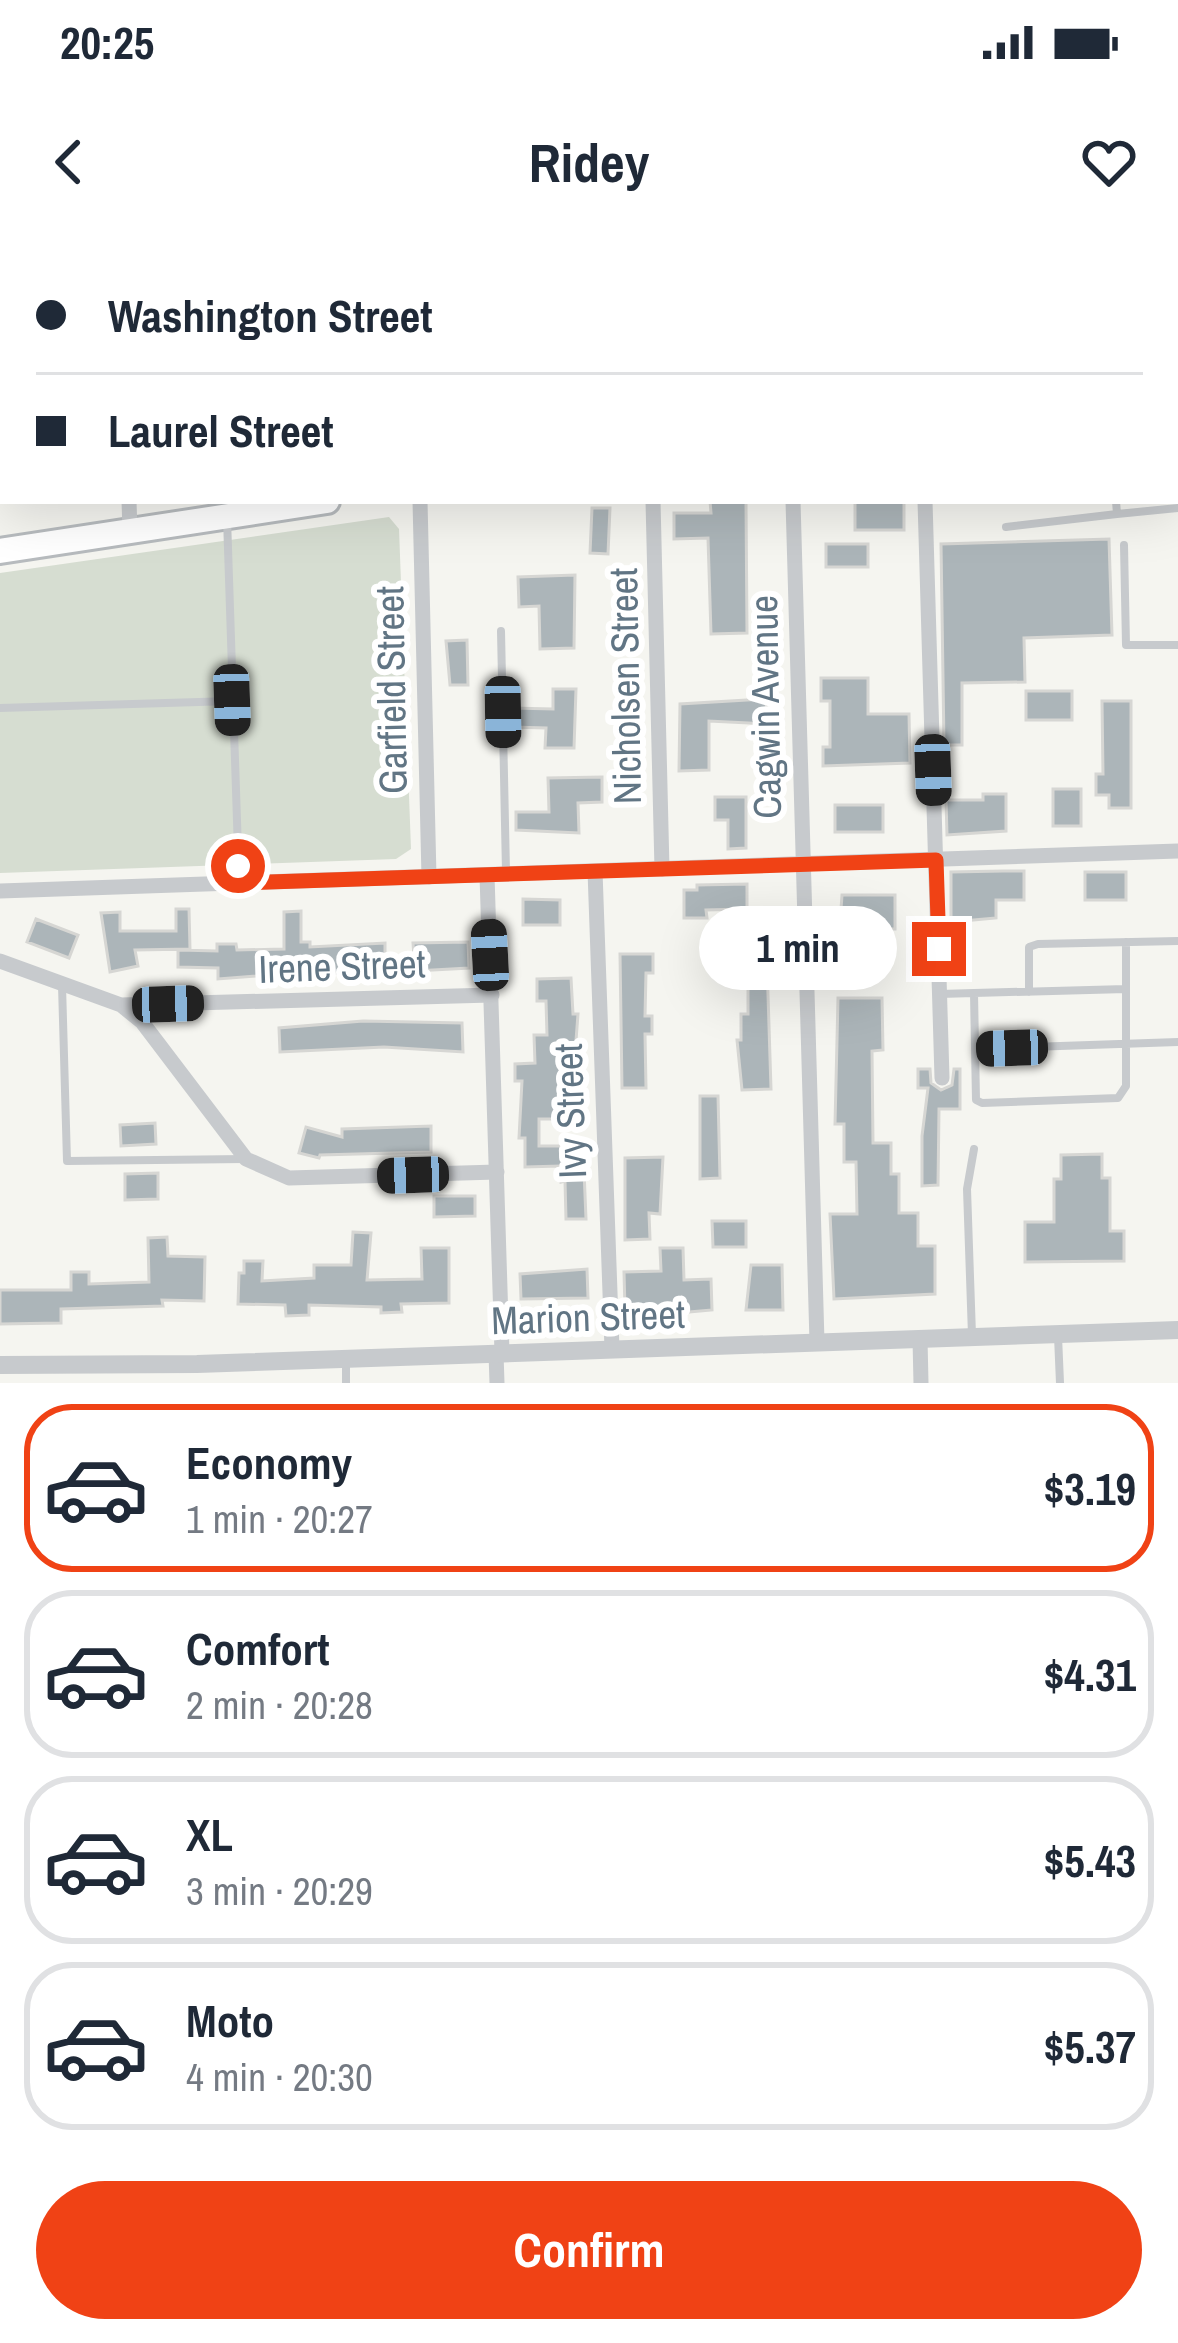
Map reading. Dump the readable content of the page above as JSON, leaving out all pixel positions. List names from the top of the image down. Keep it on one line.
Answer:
{"streets":{"street":["Nicholsen Street","Garfield Street","Cagwin Avenue","Irene Street","Ivy Street","Marion Street"]},"crossings":[["Cagwin Avenue","Marion Street"],["Ivy Street","Marion Street"]],"page":{"status":"20:25","header":"Ridey","banner":["Washington Street","Laurel Street"],"bubble":"1 min","list":[{"name":"Economy","note":"1 min · 20:27","value":"$3.19"},{"name":"Comfort","note":"2 min · 20:28","value":"$4.31"},{"name":"XL","note":"3 min · 20:29","value":"$5.43"},{"name":"Moto","note":"4 min · 20:30","value":"$5.37"}],"buttons":"Confirm"}}
